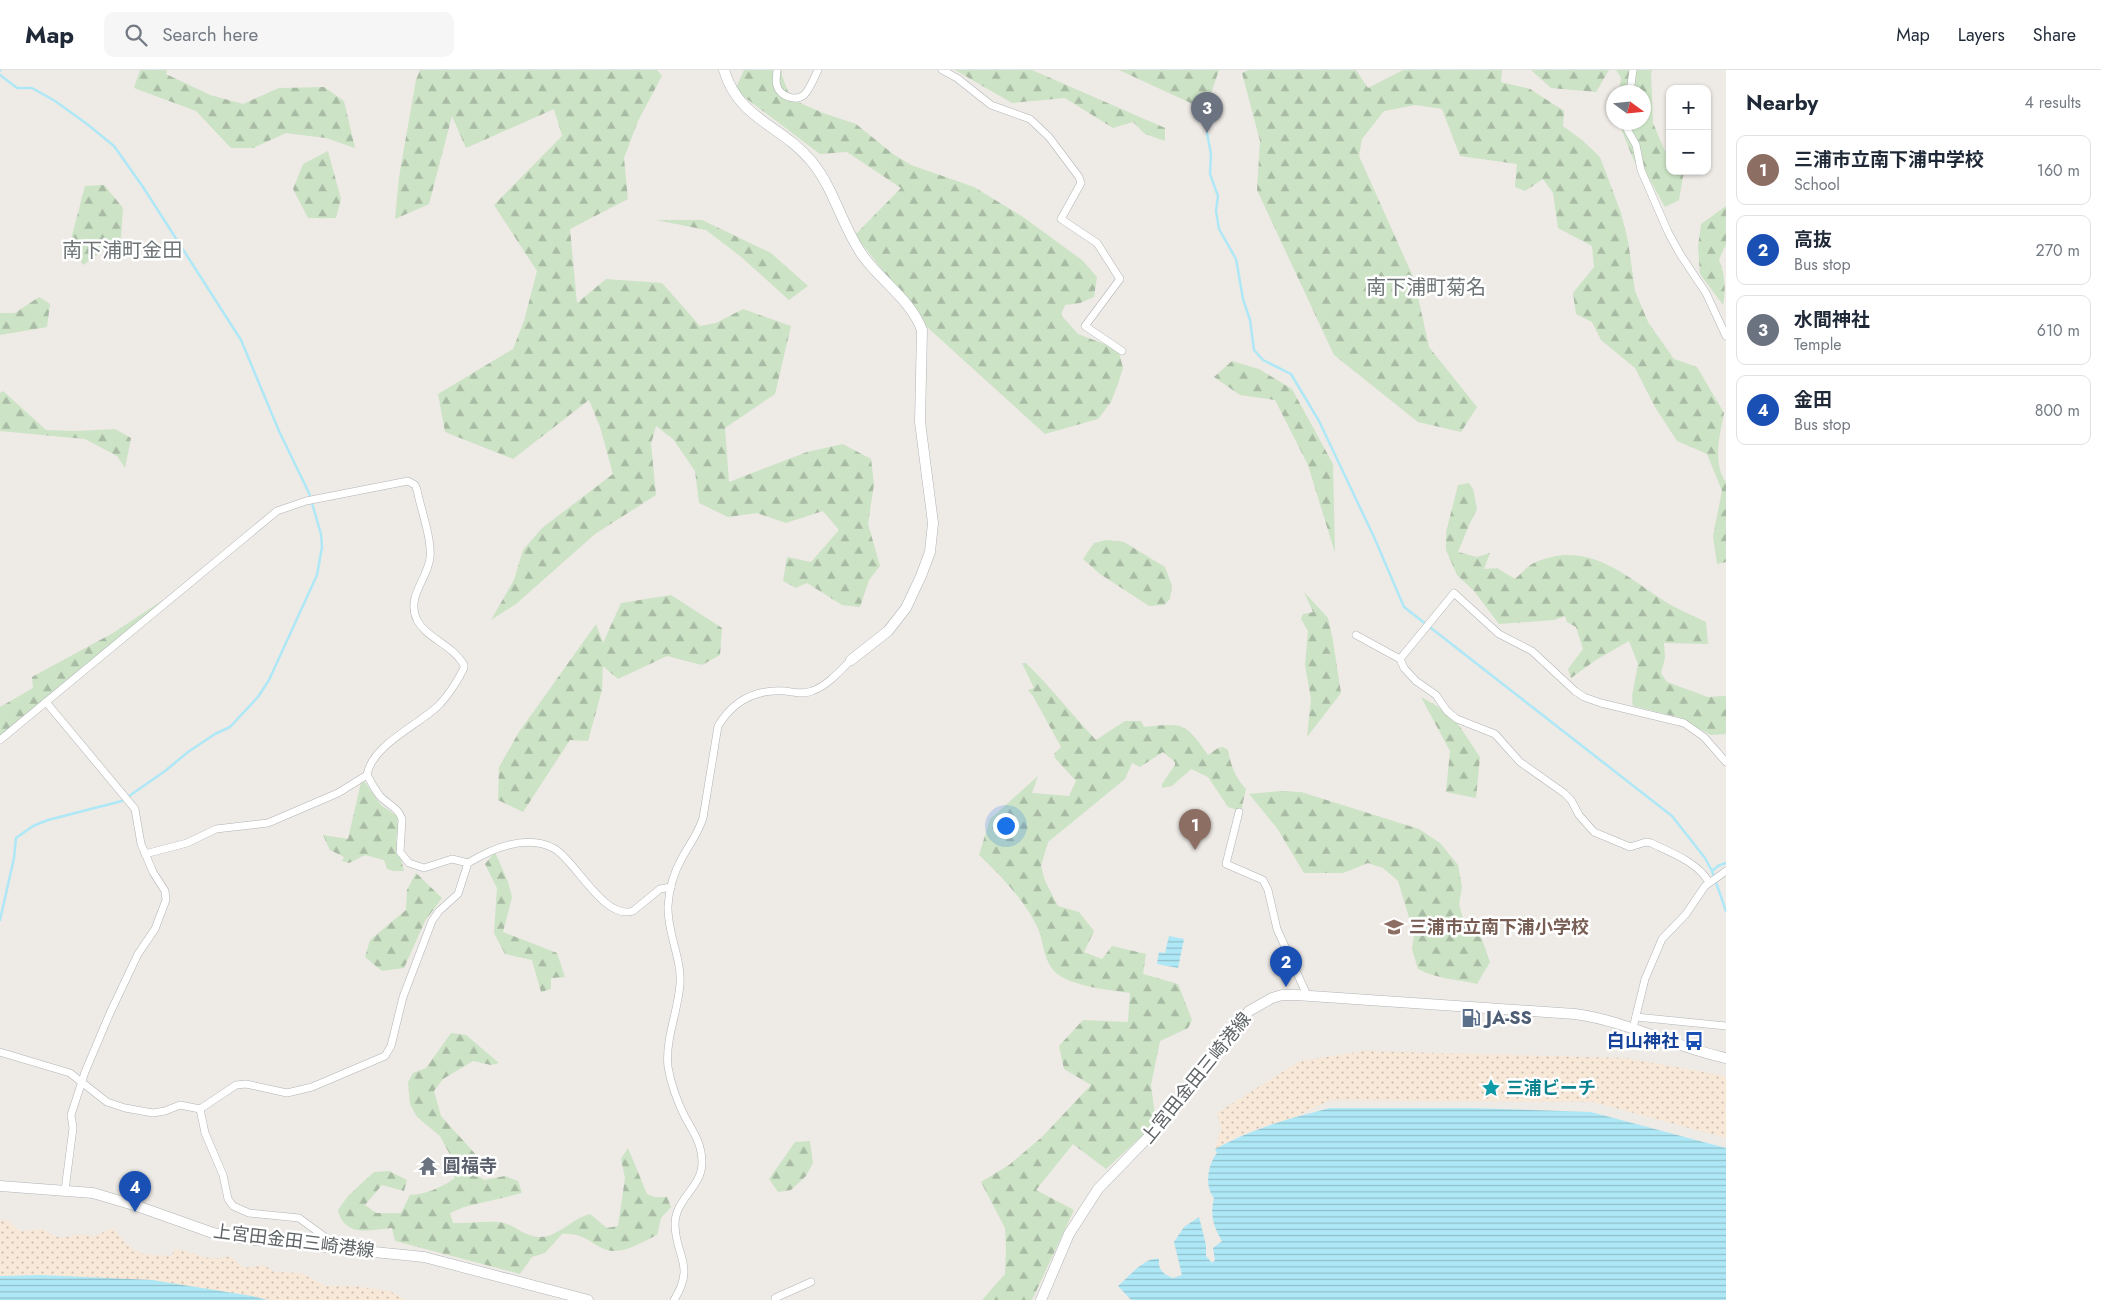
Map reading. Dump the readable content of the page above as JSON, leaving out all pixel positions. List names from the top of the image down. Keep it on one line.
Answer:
{"streets":{"main road":["上宮田金田三崎港線"]},"districts":["南下浦町金田","南下浦町菊名"],"places":{"school or university":["三浦市立南下浦小学校"],"fuel station":["JA-SS"],"bus stop":["白山神社"],"place":["三浦ビーチ"],"temple":["圓福寺"]},"north":"right","page":{"header":"Map","search":"Search here","nav":["Map","Layers","Share"],"heading":["Nearby","4 results"],"map_buttons":["+","−"],"pins":["3","1","2","4"],"list":[{"mark":"1","name":"三浦市立南下浦中学校","note":"School","value":"160 m"},{"mark":"2","name":"高抜","note":"Bus stop","value":"270 m"},{"mark":"3","name":"水間神社","note":"Temple","value":"610 m"},{"mark":"4","name":"金田","note":"Bus stop","value":"800 m"}]}}
